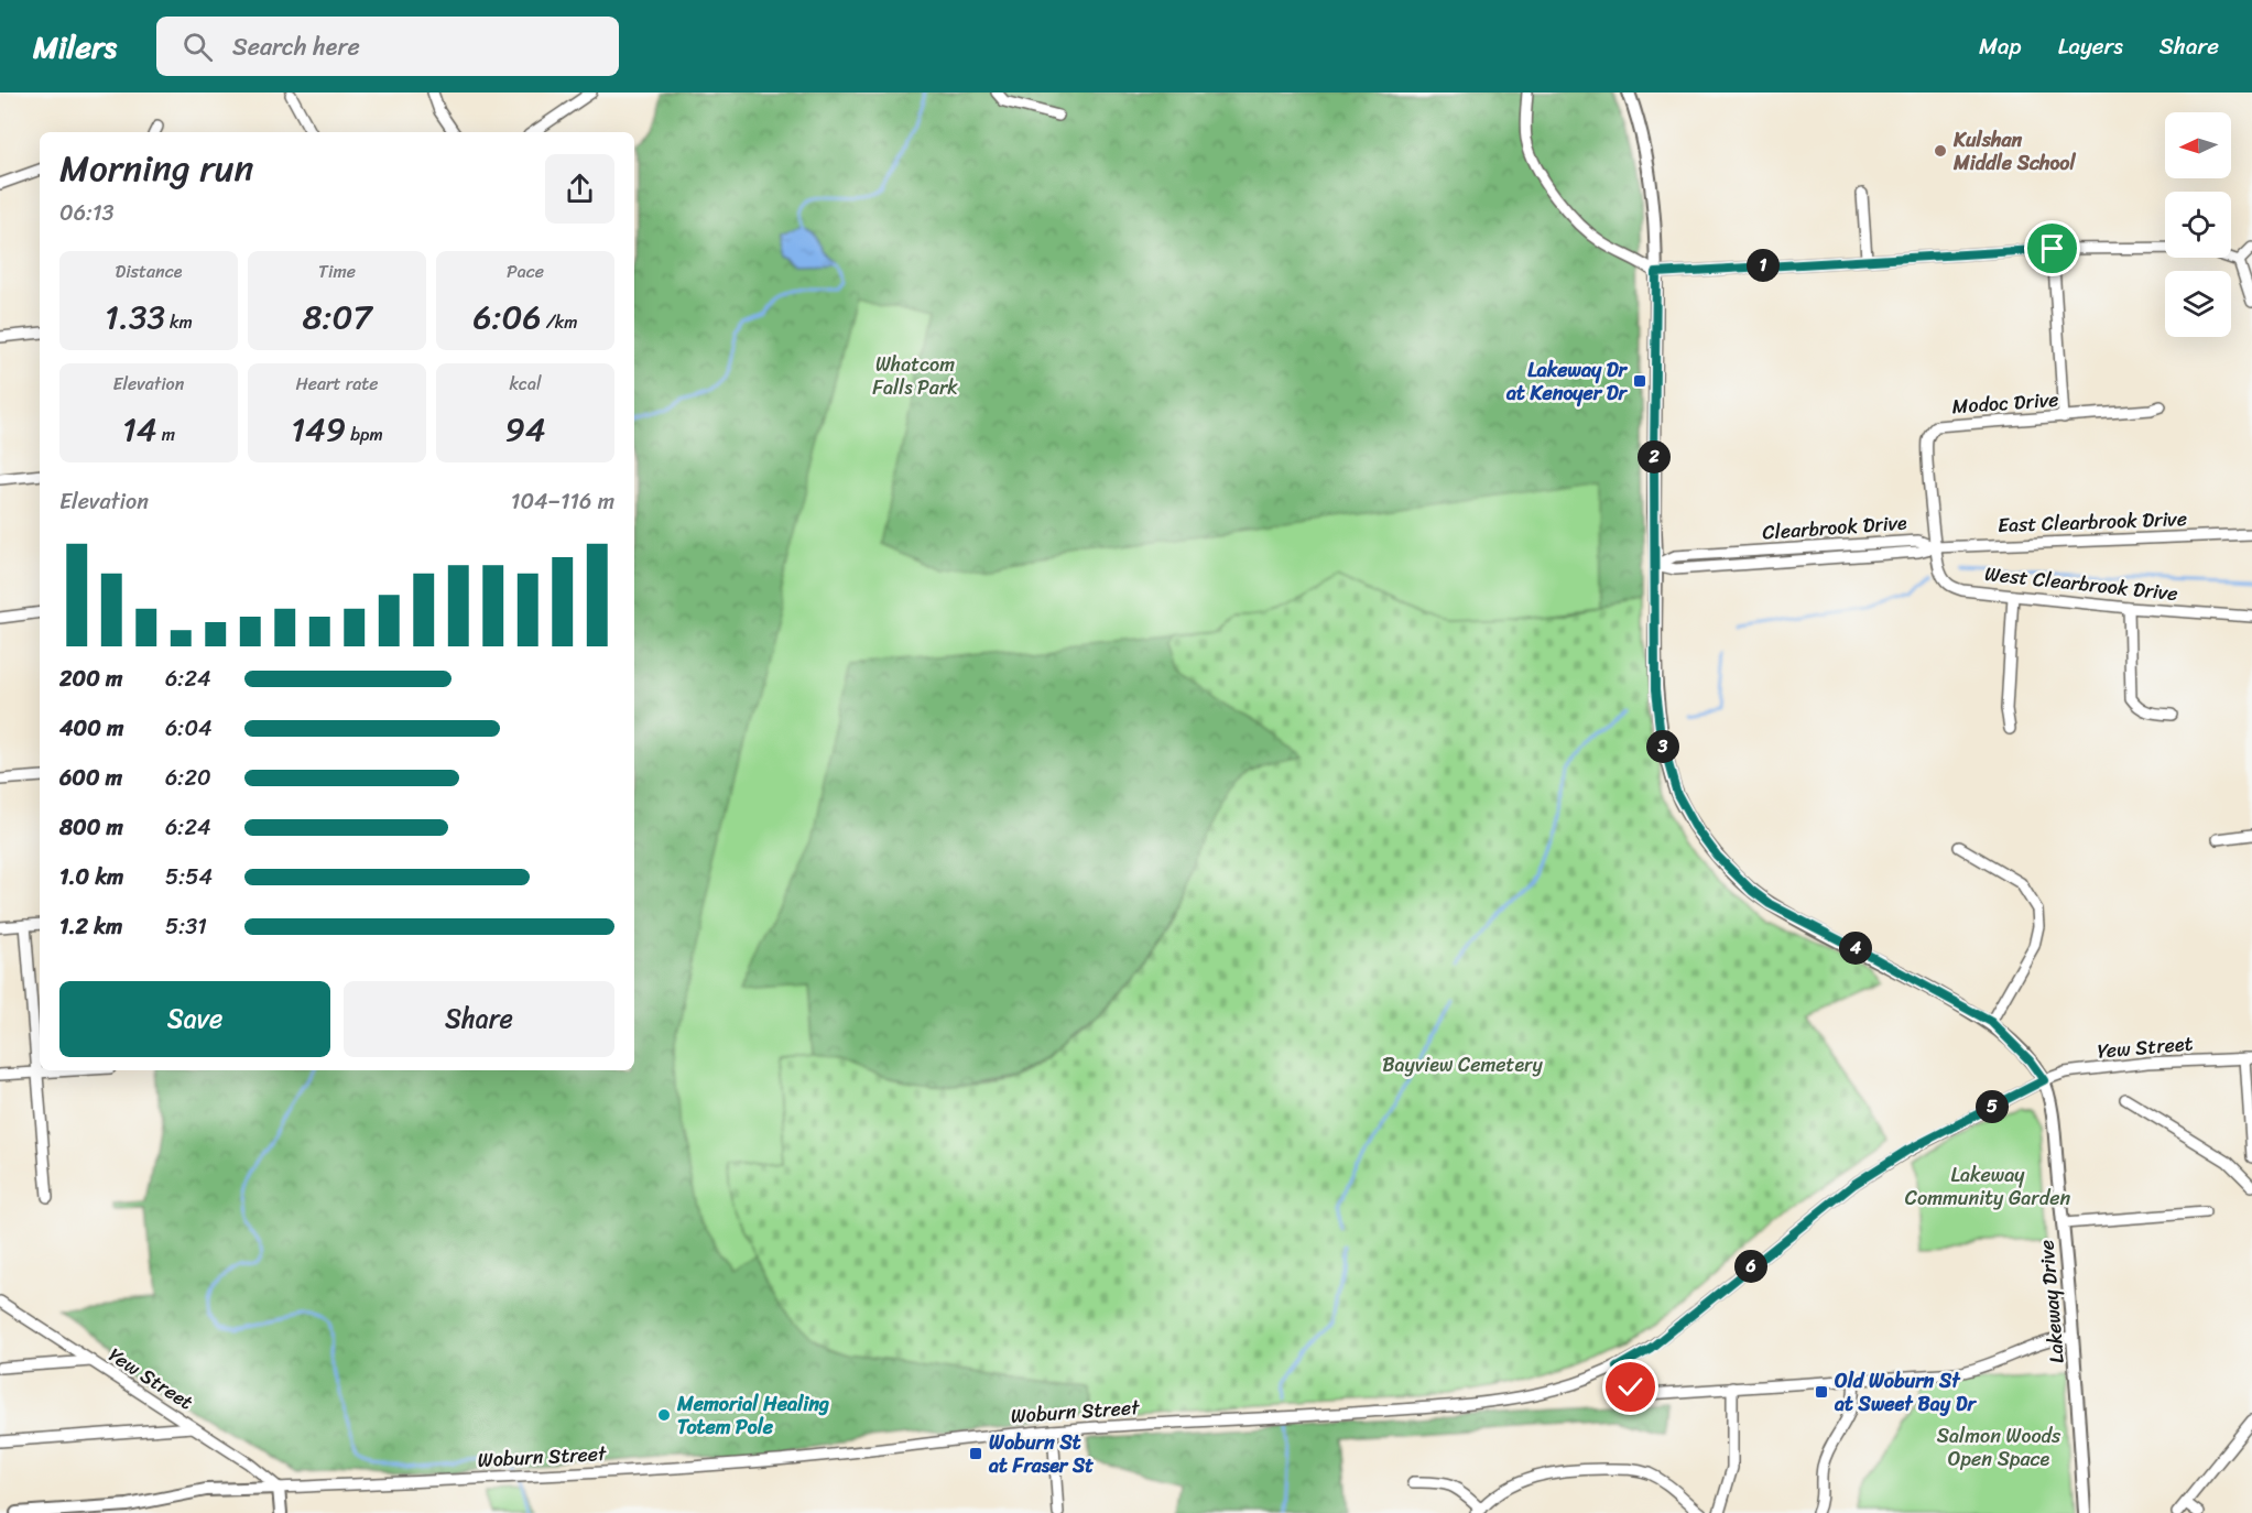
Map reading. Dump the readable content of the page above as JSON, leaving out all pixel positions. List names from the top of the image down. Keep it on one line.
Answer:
{"streets":{"main road":["Lakeway Drive","Woburn Street"],"street":["Modoc Drive","East Clearbrook Drive","Clearbrook Drive","West Clearbrook Drive","Yew Street"]},"crossings":[["Modoc Drive","East Clearbrook Drive"],["Modoc Drive","Clearbrook Drive"],["Modoc Drive","West Clearbrook Drive"],["East Clearbrook Drive","Clearbrook Drive"],["East Clearbrook Drive","West Clearbrook Drive"],["Clearbrook Drive","West Clearbrook Drive"],["Clearbrook Drive","Lakeway Drive"],["Yew Street","Lakeway Drive"],["Yew Street","Woburn Street"],["Lakeway Drive","Woburn Street"]],"parks":["Whatcom Falls Park","Bayview Cemetery","Lakeway Community Garden","Salmon Woods Open Space"],"places":{"other":["Kulshan Middle School","Memorial Healing Totem Pole"],"transit":["Lakeway Dr at Kenoyer Dr","Old Woburn St at Sweet Bay Dr","Woburn St at Fraser St"]},"north":"left","page":{"header":"Milers","search":"Search here","nav":["Map","Layers","Share"],"heading":["Morning run","06:13"],"stats":[["Distance","1.33 km"],["Time","8:07"],["Pace","6:06 /km"],["Elevation","14 m"],["Heart rate","149 bpm"],["kcal","94"]],"pins":["1","2","3","4","5","6"],"chart":["Elevation","104–116 m"],"list":[{"name":"200 m","note":"6:24"},{"name":"400 m","note":"6:04"},{"name":"600 m","note":"6:20"},{"name":"800 m","note":"6:24"},{"name":"1.0 km","note":"5:54"},{"name":"1.2 km","note":"5:31"}],"buttons":["Save","Share"]}}
